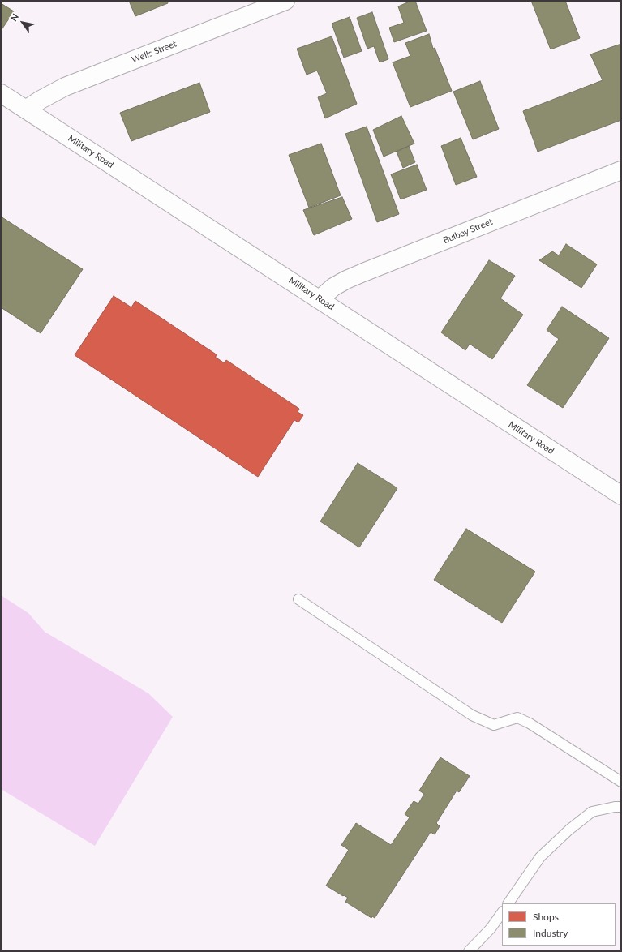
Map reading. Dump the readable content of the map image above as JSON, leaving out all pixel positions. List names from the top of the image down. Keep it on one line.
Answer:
{"streets":{"main road":["Wells Street","Military Road","Bulbey Street"]},"crossings":[["Wells Street","Military Road"],["Military Road","Bulbey Street"]],"legend":["Shops","Industry"],"north":"top left"}
